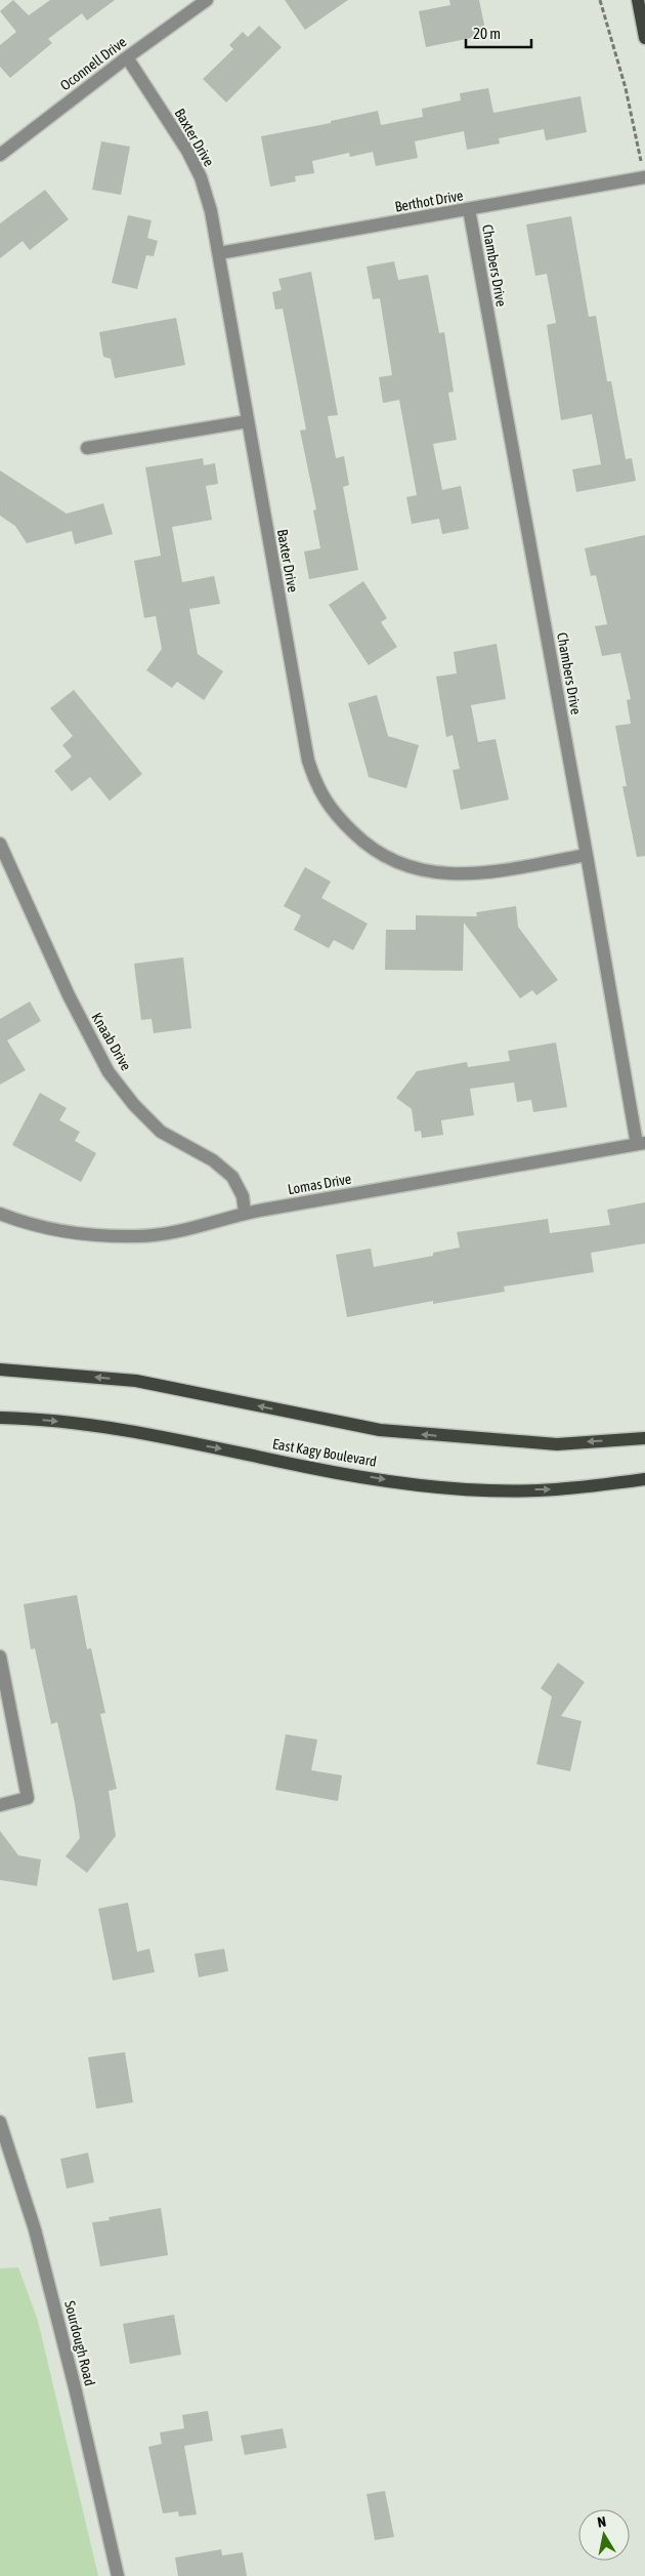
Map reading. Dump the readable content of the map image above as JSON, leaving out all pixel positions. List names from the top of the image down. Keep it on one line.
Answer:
{"streets":{"main road":["East Kagy Boulevard"],"street":["Oconnell Drive","Baxter Drive","Berthot Drive","Chambers Drive","Knaab Drive","Lomas Drive","Sourdough Road"]},"crossings":[["Oconnell Drive","Baxter Drive"],["Baxter Drive","Berthot Drive"],["Baxter Drive","Chambers Drive"],["Berthot Drive","Chambers Drive"],["Chambers Drive","Lomas Drive"],["Knaab Drive","Lomas Drive"]],"scale_bar":"20 m","north":"top"}
